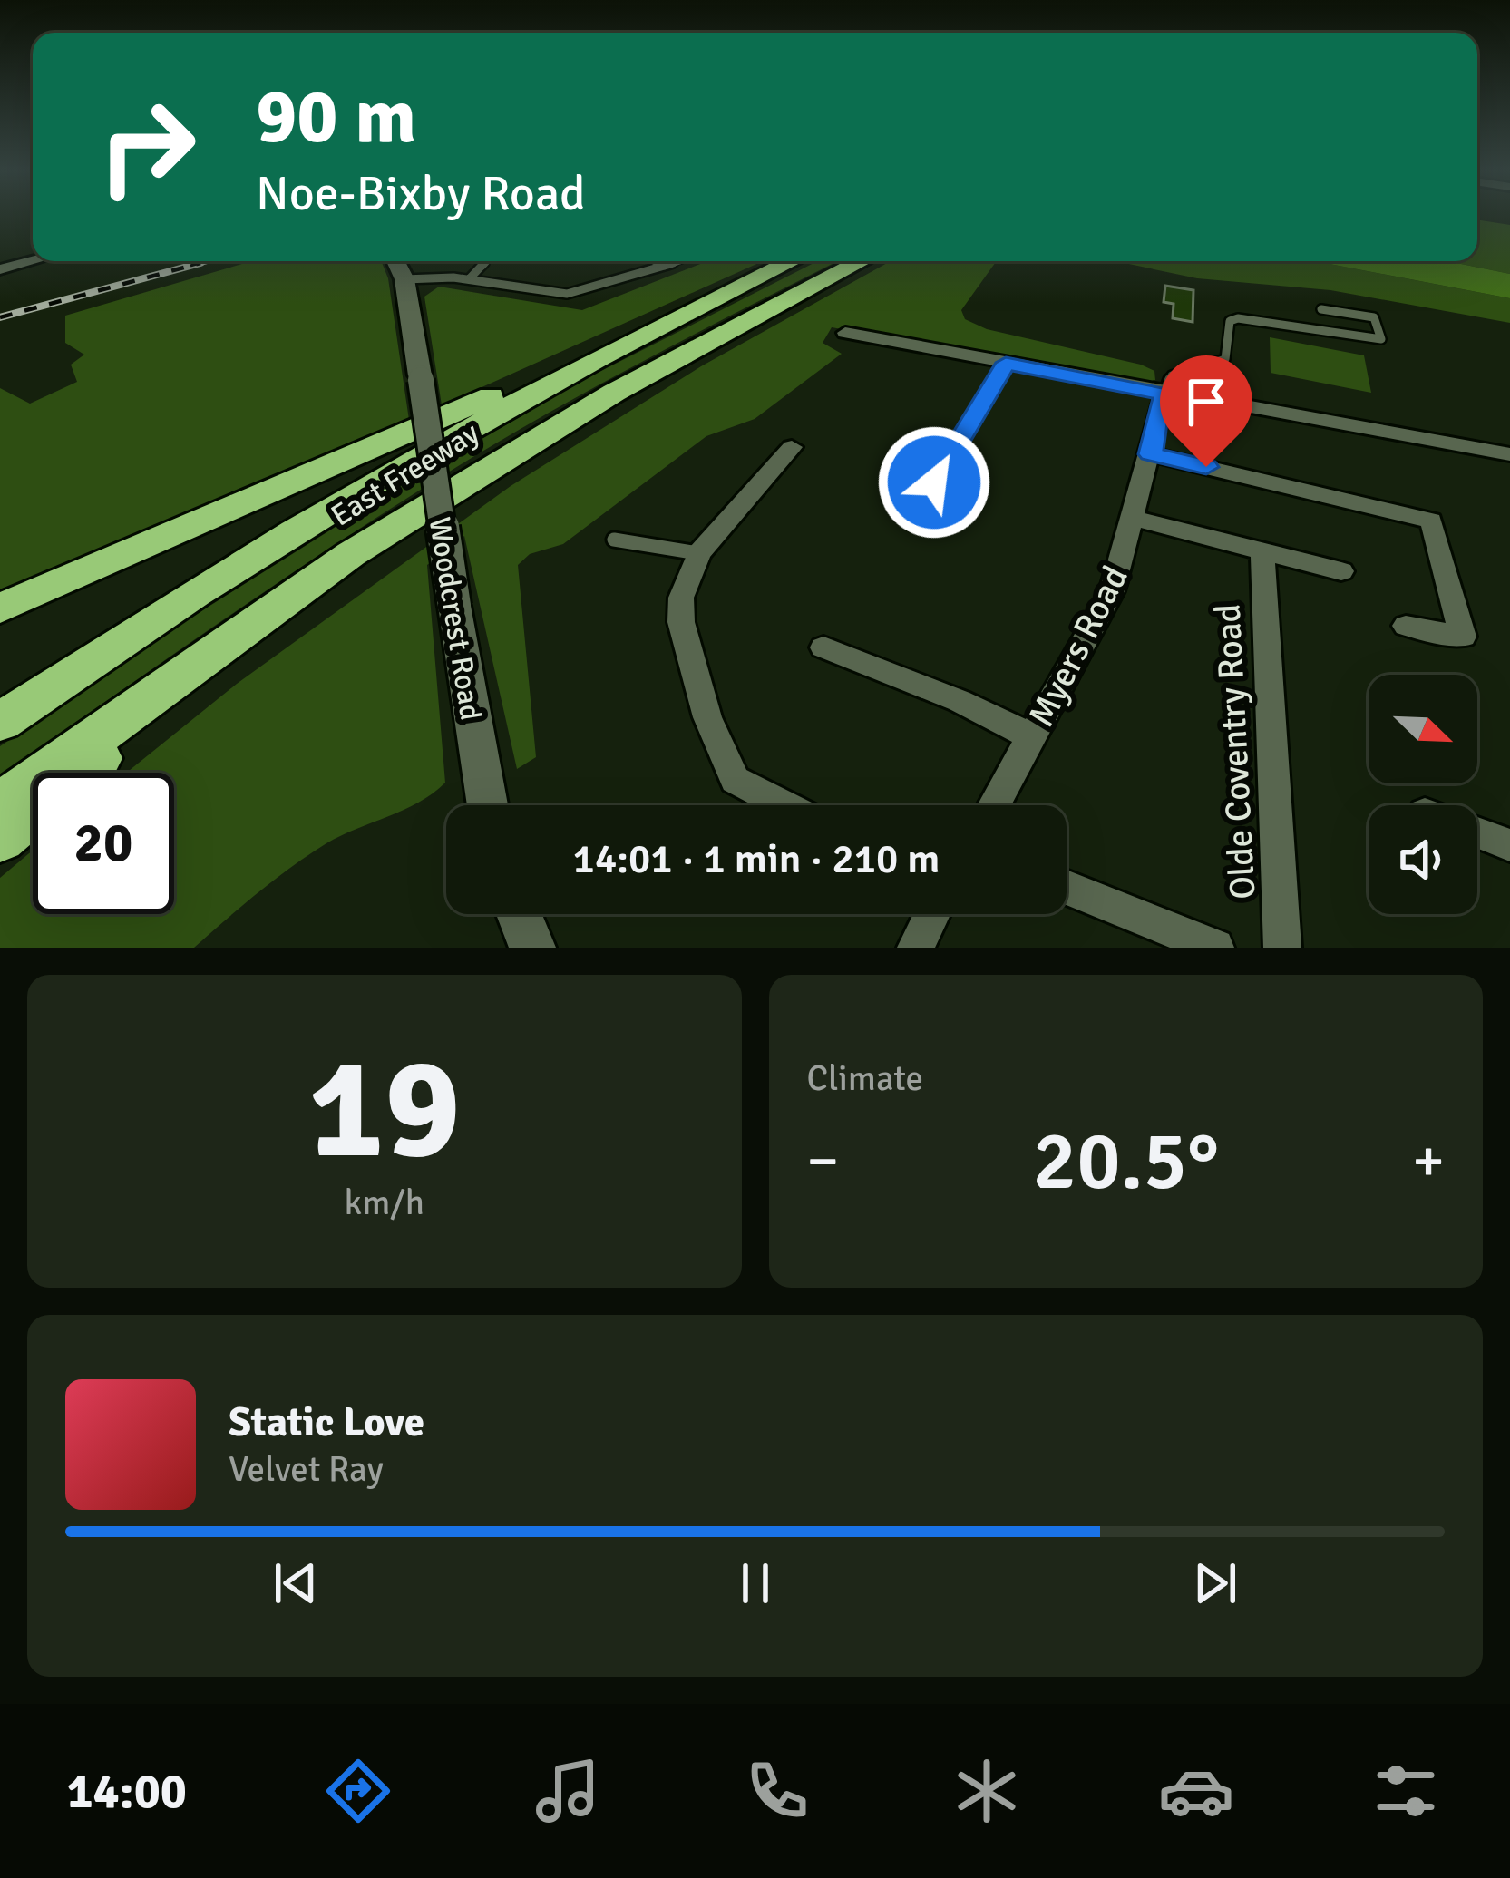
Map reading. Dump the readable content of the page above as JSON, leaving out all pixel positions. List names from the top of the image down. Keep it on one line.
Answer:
{"streets":{"highway":["East Freeway"],"street":["Woodcrest Road","Myers Road","Olde Coventry Road"]},"north":"bottom right","page":{"turn":["90 m","Noe-Bixby Road"],"limit":"20","trip":"14:01 · 1 min · 210 m","tile":[["19","km/h"],"Climate"],"heat":["−","20.5°","+"],"song":["Static Love","Velvet Ray"],"tabs":"14:00"}}
